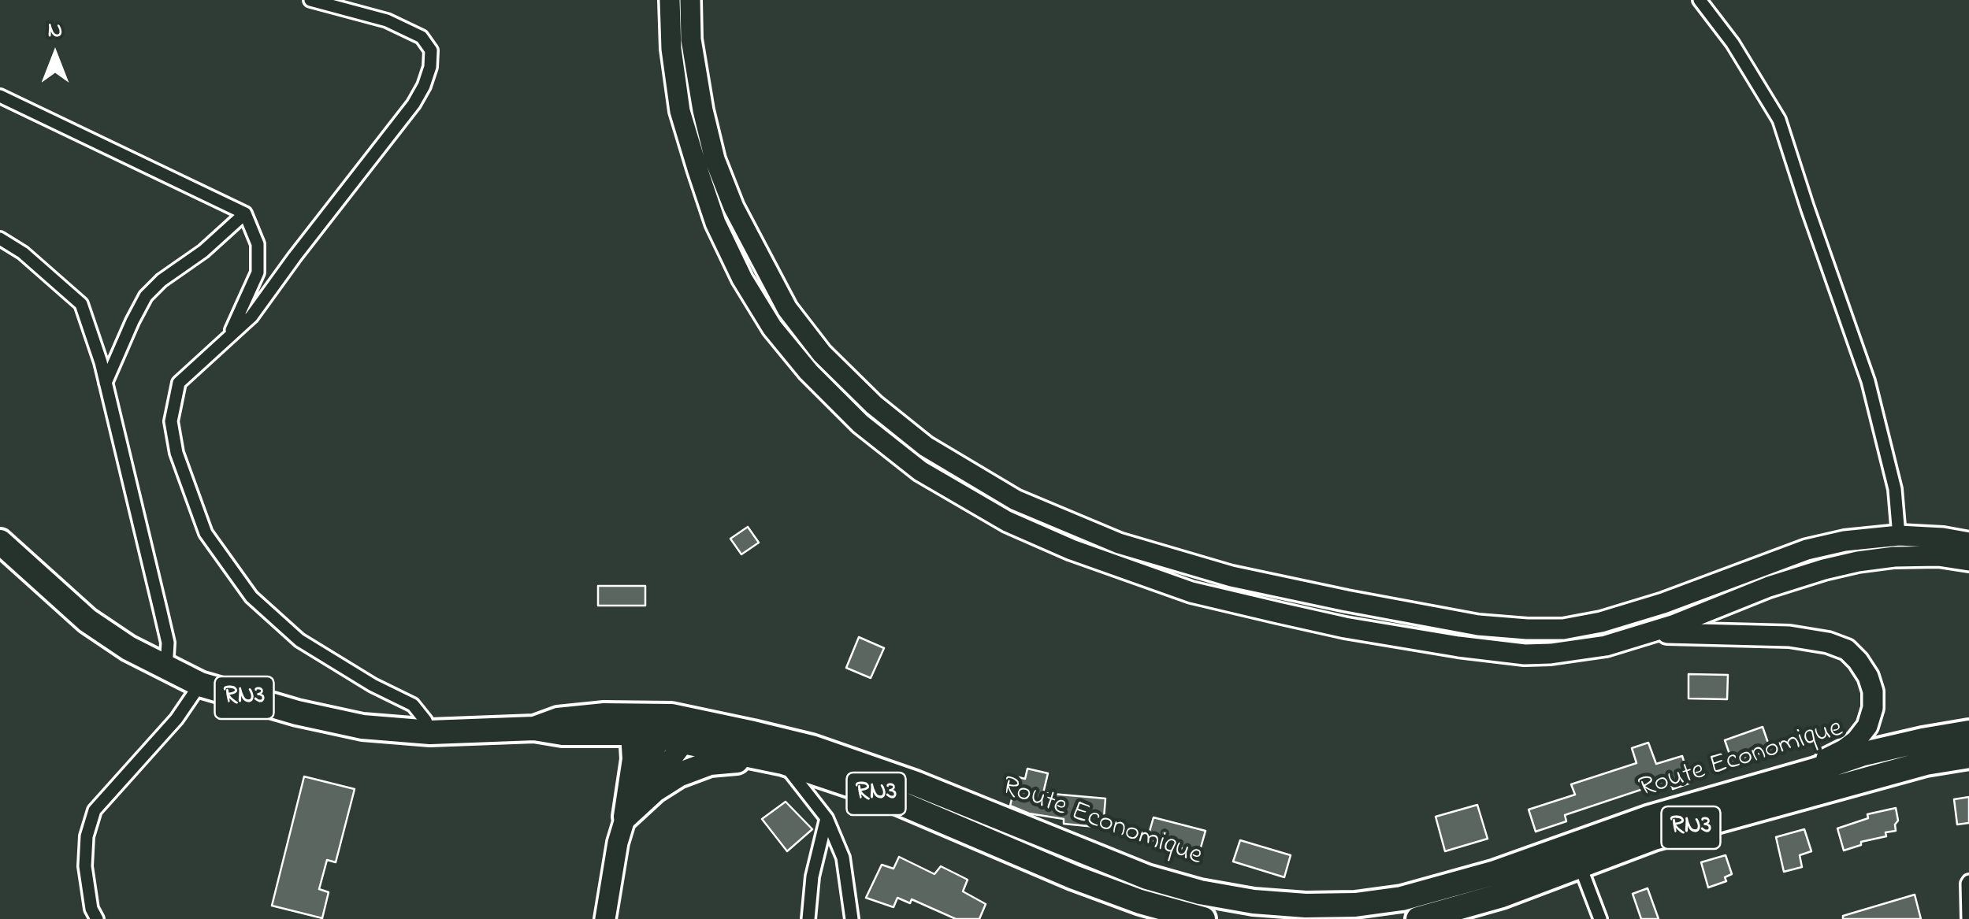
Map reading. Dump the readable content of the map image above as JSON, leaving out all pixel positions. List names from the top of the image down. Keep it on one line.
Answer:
{"streets":{"highway":["RN3","Route Economique"]},"north":"top"}
